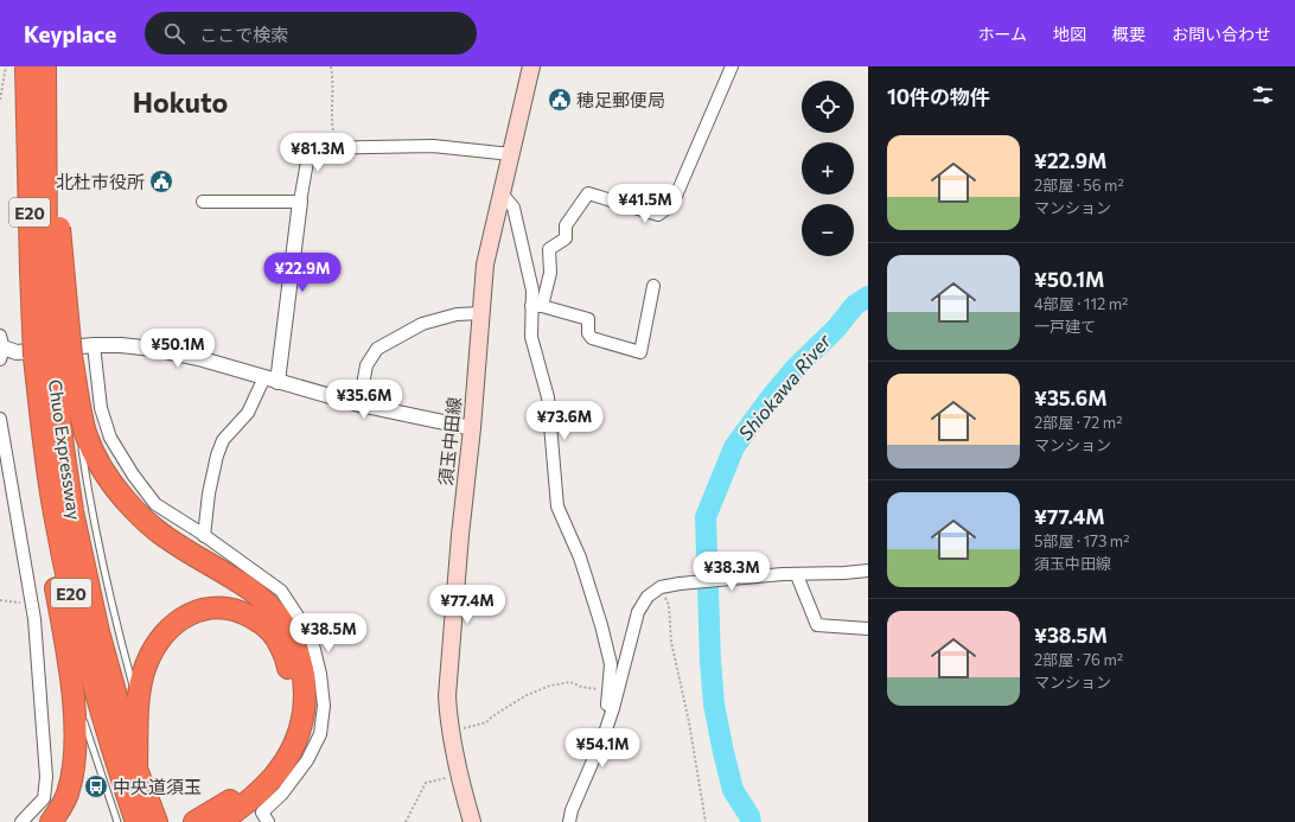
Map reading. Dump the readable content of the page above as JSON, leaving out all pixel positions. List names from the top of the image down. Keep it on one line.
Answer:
{"streets":{"highway":["E20","Chuo Expressway"],"main road":["須玉中田線"]},"districts":["Hokuto"],"water":["Shiokawa River"],"places":{"public building":["穂足郵便局","北杜市役所"],"bus stop":["中央道須玉"]},"page":{"header":"Keyplace","search":"ここで検索","nav":["ホーム","地図","概要","お問い合わせ"],"heading":"10件の物件","map_buttons":["+","−"],"list":[{"name":"¥22.9M","note":"2部屋 · 56 m² · マンション"},{"name":"¥50.1M","note":"4部屋 · 112 m² · 一戸建て"},{"name":"¥35.6M","note":"2部屋 · 72 m² · マンション"},{"name":"¥77.4M","note":"5部屋 · 173 m² · 須玉中田線"},{"name":"¥38.5M","note":"2部屋 · 76 m² · マンション"}],"price":["¥81.3M","¥41.5M","¥22.9M","¥50.1M","¥35.6M","¥73.6M","¥38.3M","¥77.4M","¥38.5M","¥54.1M"]}}
